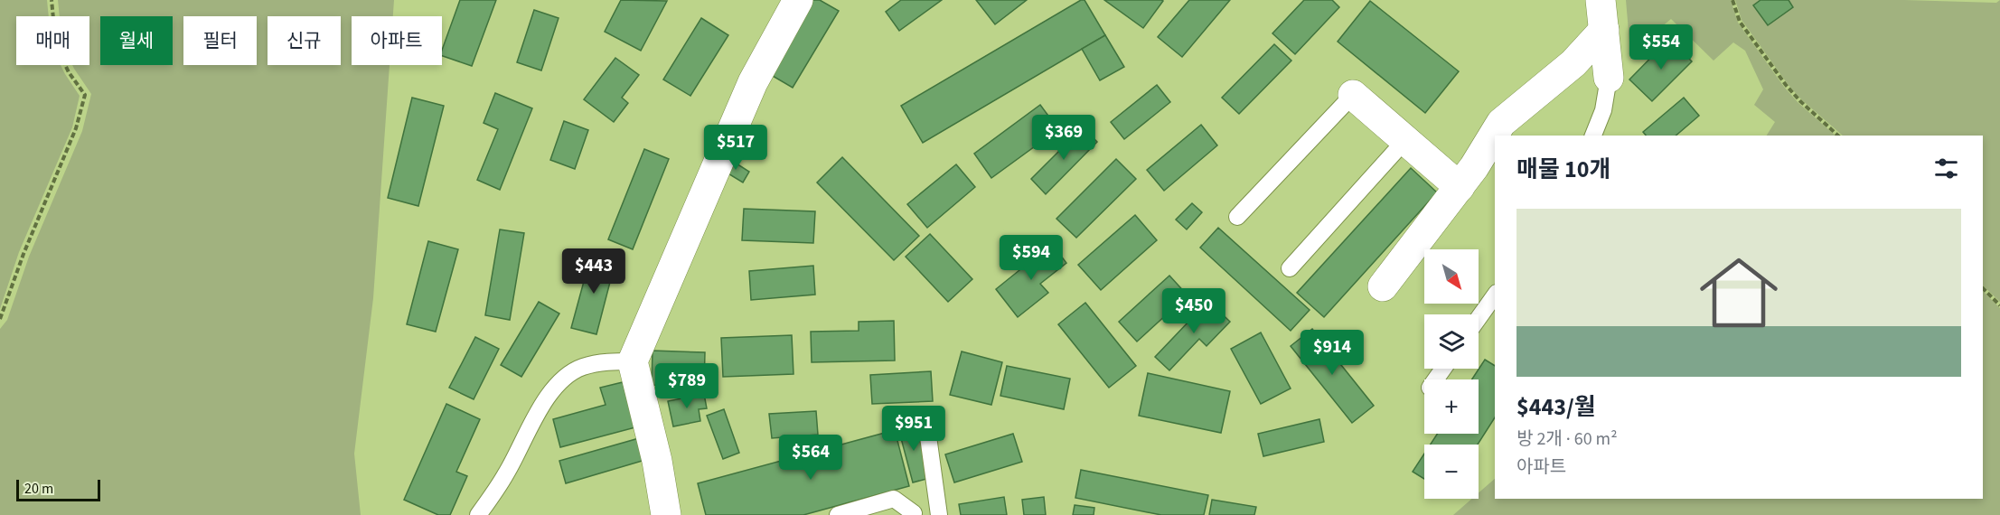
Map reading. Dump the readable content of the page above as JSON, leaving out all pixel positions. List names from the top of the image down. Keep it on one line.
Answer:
{"scale_bar":"20 m","north":"bottom right","page":{"chip":["매매","월세","필터","신규","아파트"],"price":["$554","$369","$517","$594","$443","$450","$914","$789","$951","$564"],"heading":"매물 10개","list":[{"name":"$443/월","note":"방 2개 · 60 m² · 아파트"}],"map_buttons":["+","−"],"scale":"20 m"}}
